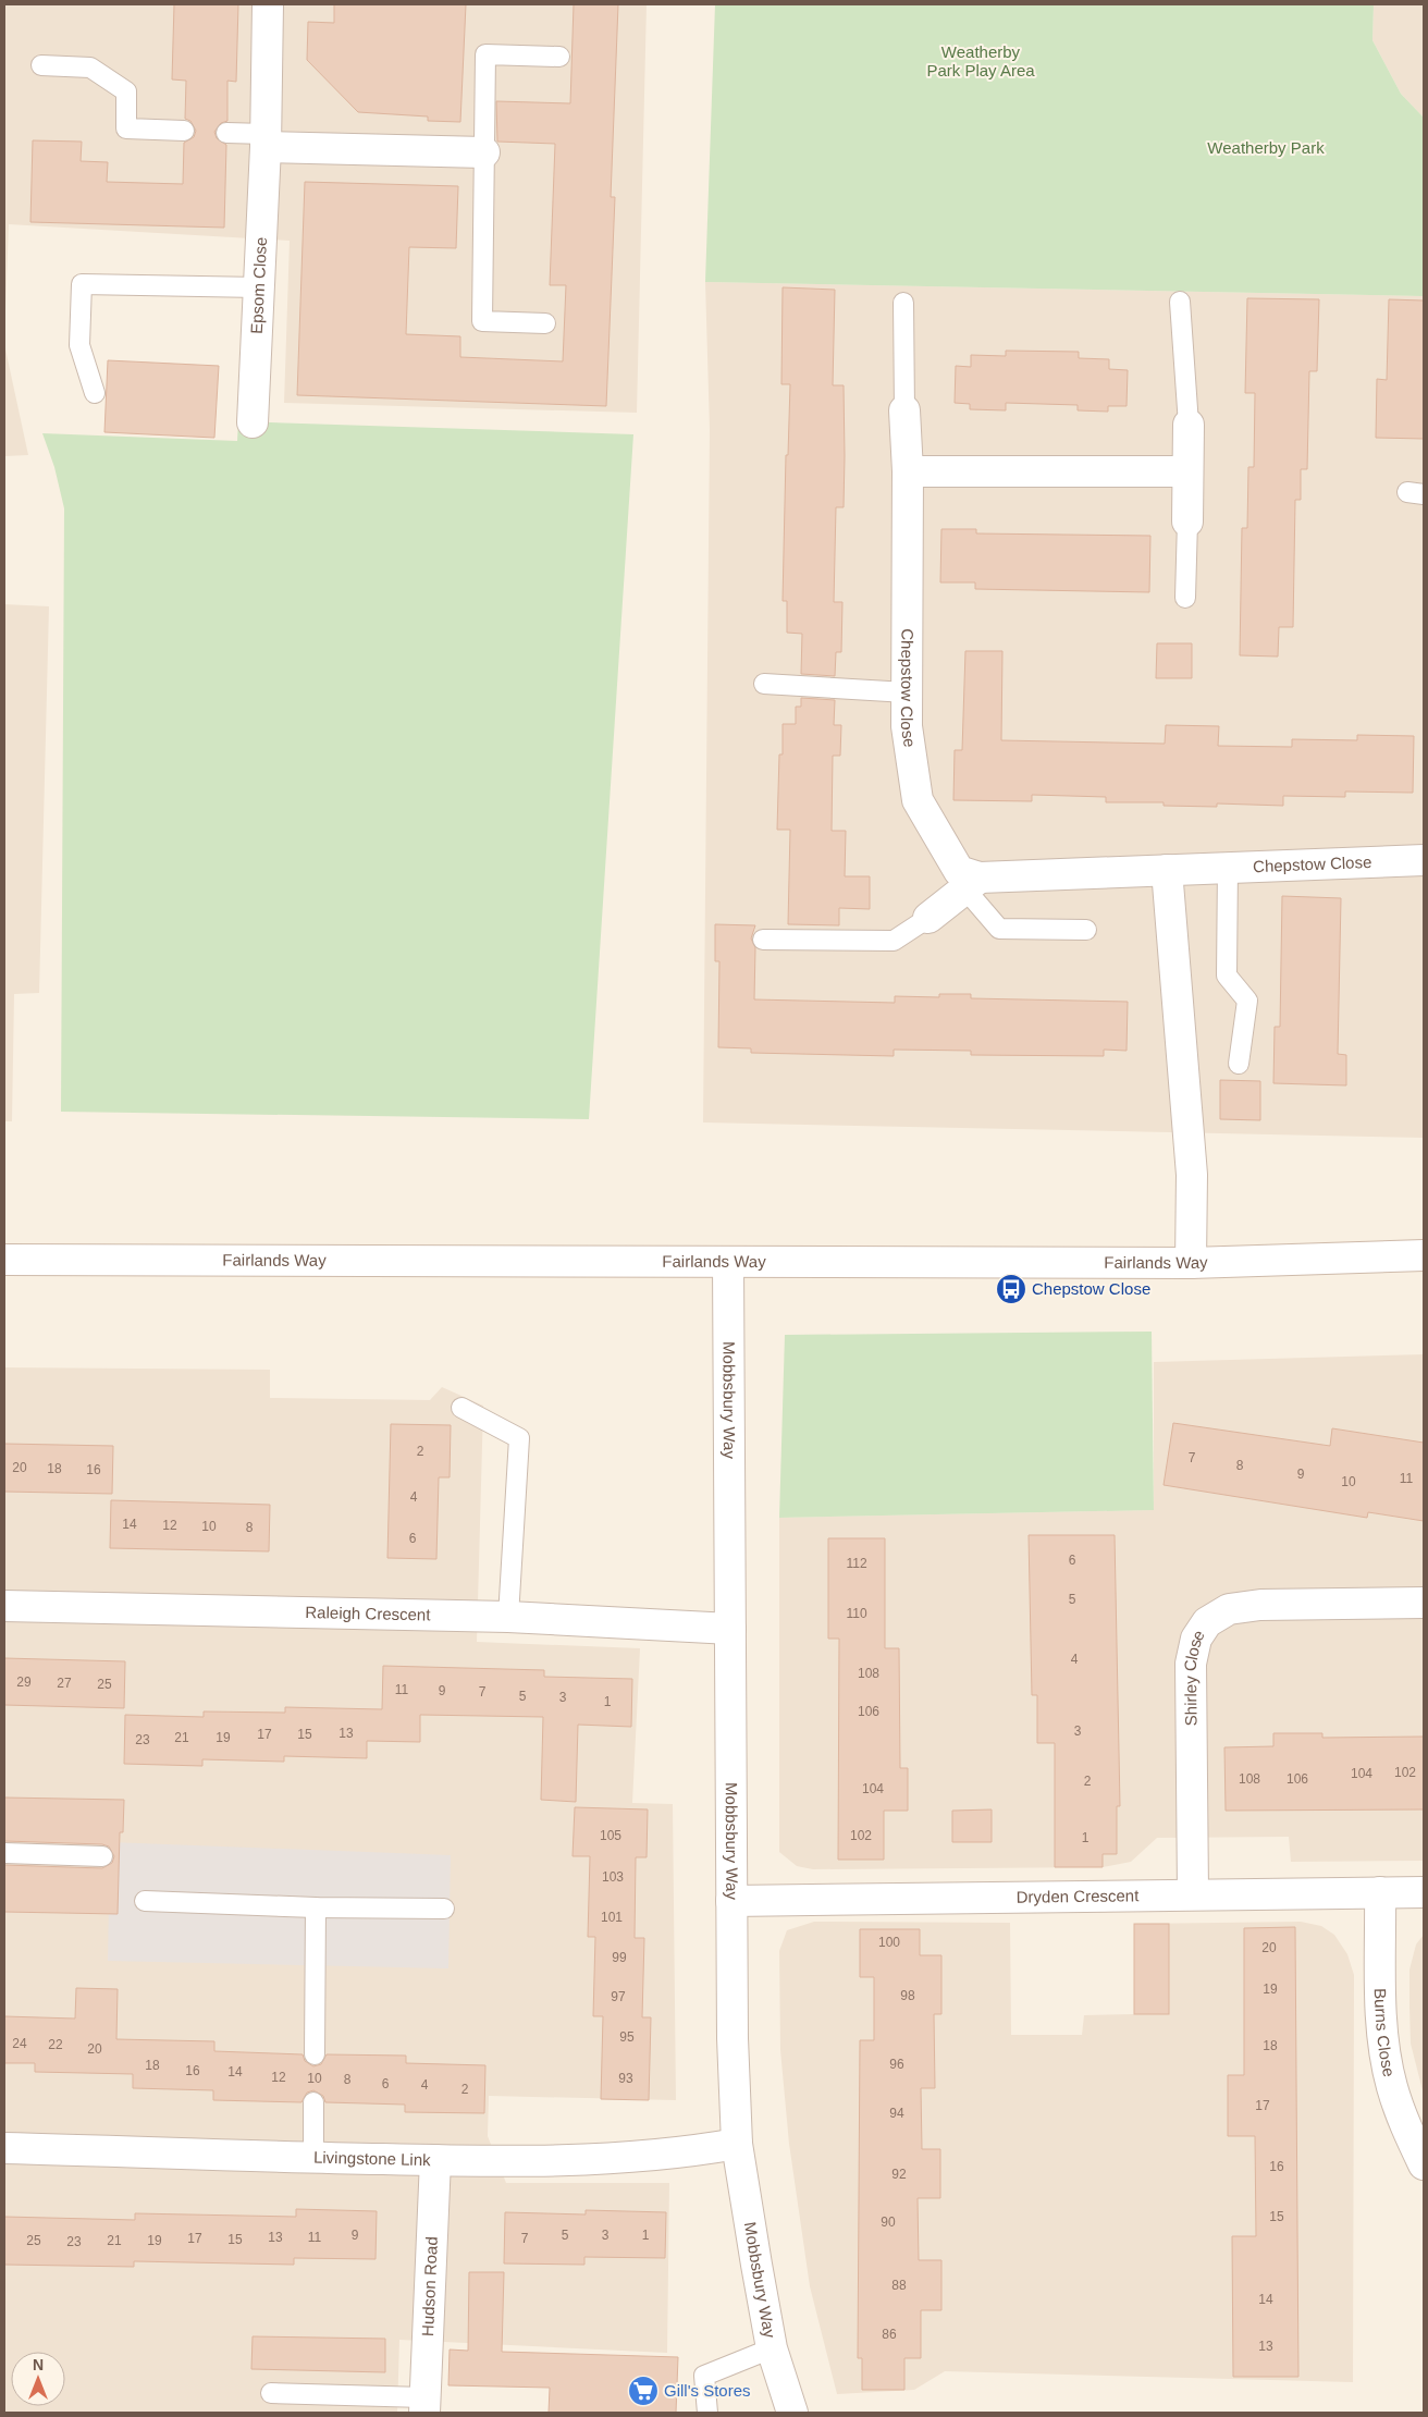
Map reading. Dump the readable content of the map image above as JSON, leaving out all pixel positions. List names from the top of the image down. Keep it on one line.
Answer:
{"streets":{"street":["Epsom Close","Chepstow Close","Fairlands Way","Mobbsbury Way","Raleigh Crescent","Shirley Close","Dryden Crescent","Burns Close","Livingstone Link","Hudson Road"]},"crossings":[["Fairlands Way","Mobbsbury Way"],["Mobbsbury Way","Raleigh Crescent"],["Mobbsbury Way","Dryden Crescent"],["Mobbsbury Way","Livingstone Link"],["Shirley Close","Dryden Crescent"],["Dryden Crescent","Burns Close"],["Livingstone Link","Hudson Road"]],"parks":["Weatherby Park Play Area","Weatherby Park"],"places":{"bus stop":["Chepstow Close"],"supermarket":["Gill's Stores"]},"house_numbers":["2","7","8","20","18","16","9","11","10","4","14","12","10","8","6","6","112","5","110","4","108","29","27","25","11","9","7","5","3","1","106","3","13","17","15","21","19","23","102","104","108","106","2","104","105","102","1","103","101","100","20","99","19","98","97","95","24","22","18","20","96","18","16","14","12","10","93","8","6","4","2","17","94","16","92","15","90","9","5","3","1","13","11","17","7","15","25","21","19","23","88","14","86","13"],"north":"top"}
